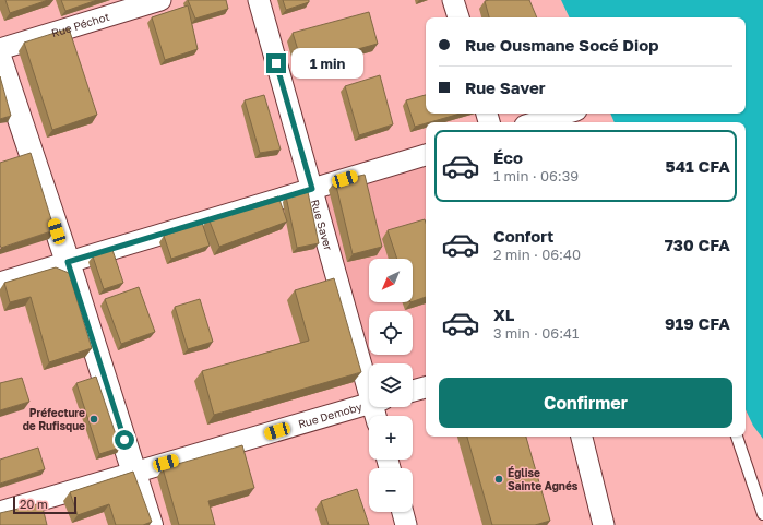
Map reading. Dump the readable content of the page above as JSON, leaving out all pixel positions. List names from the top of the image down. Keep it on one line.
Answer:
{"streets":{"street":["Rue Péchot","Rue Saver","Rue Demoby"]},"places":["Préfecture de Rufisque","Église Sainte Agnés"],"scale_bar":"20 m","north":"bottom left","page":{"banner":["Rue Ousmane Socé Diop","Rue Saver"],"bubble":"1 min","list":[{"name":"Éco","note":"1 min · 06:39","value":"541 CFA"},{"name":"Confort","note":"2 min · 06:40","value":"730 CFA"},{"name":"XL","note":"3 min · 06:41","value":"919 CFA"}],"map_buttons":["+","−"],"buttons":"Confirmer","scale":"20 m"}}
